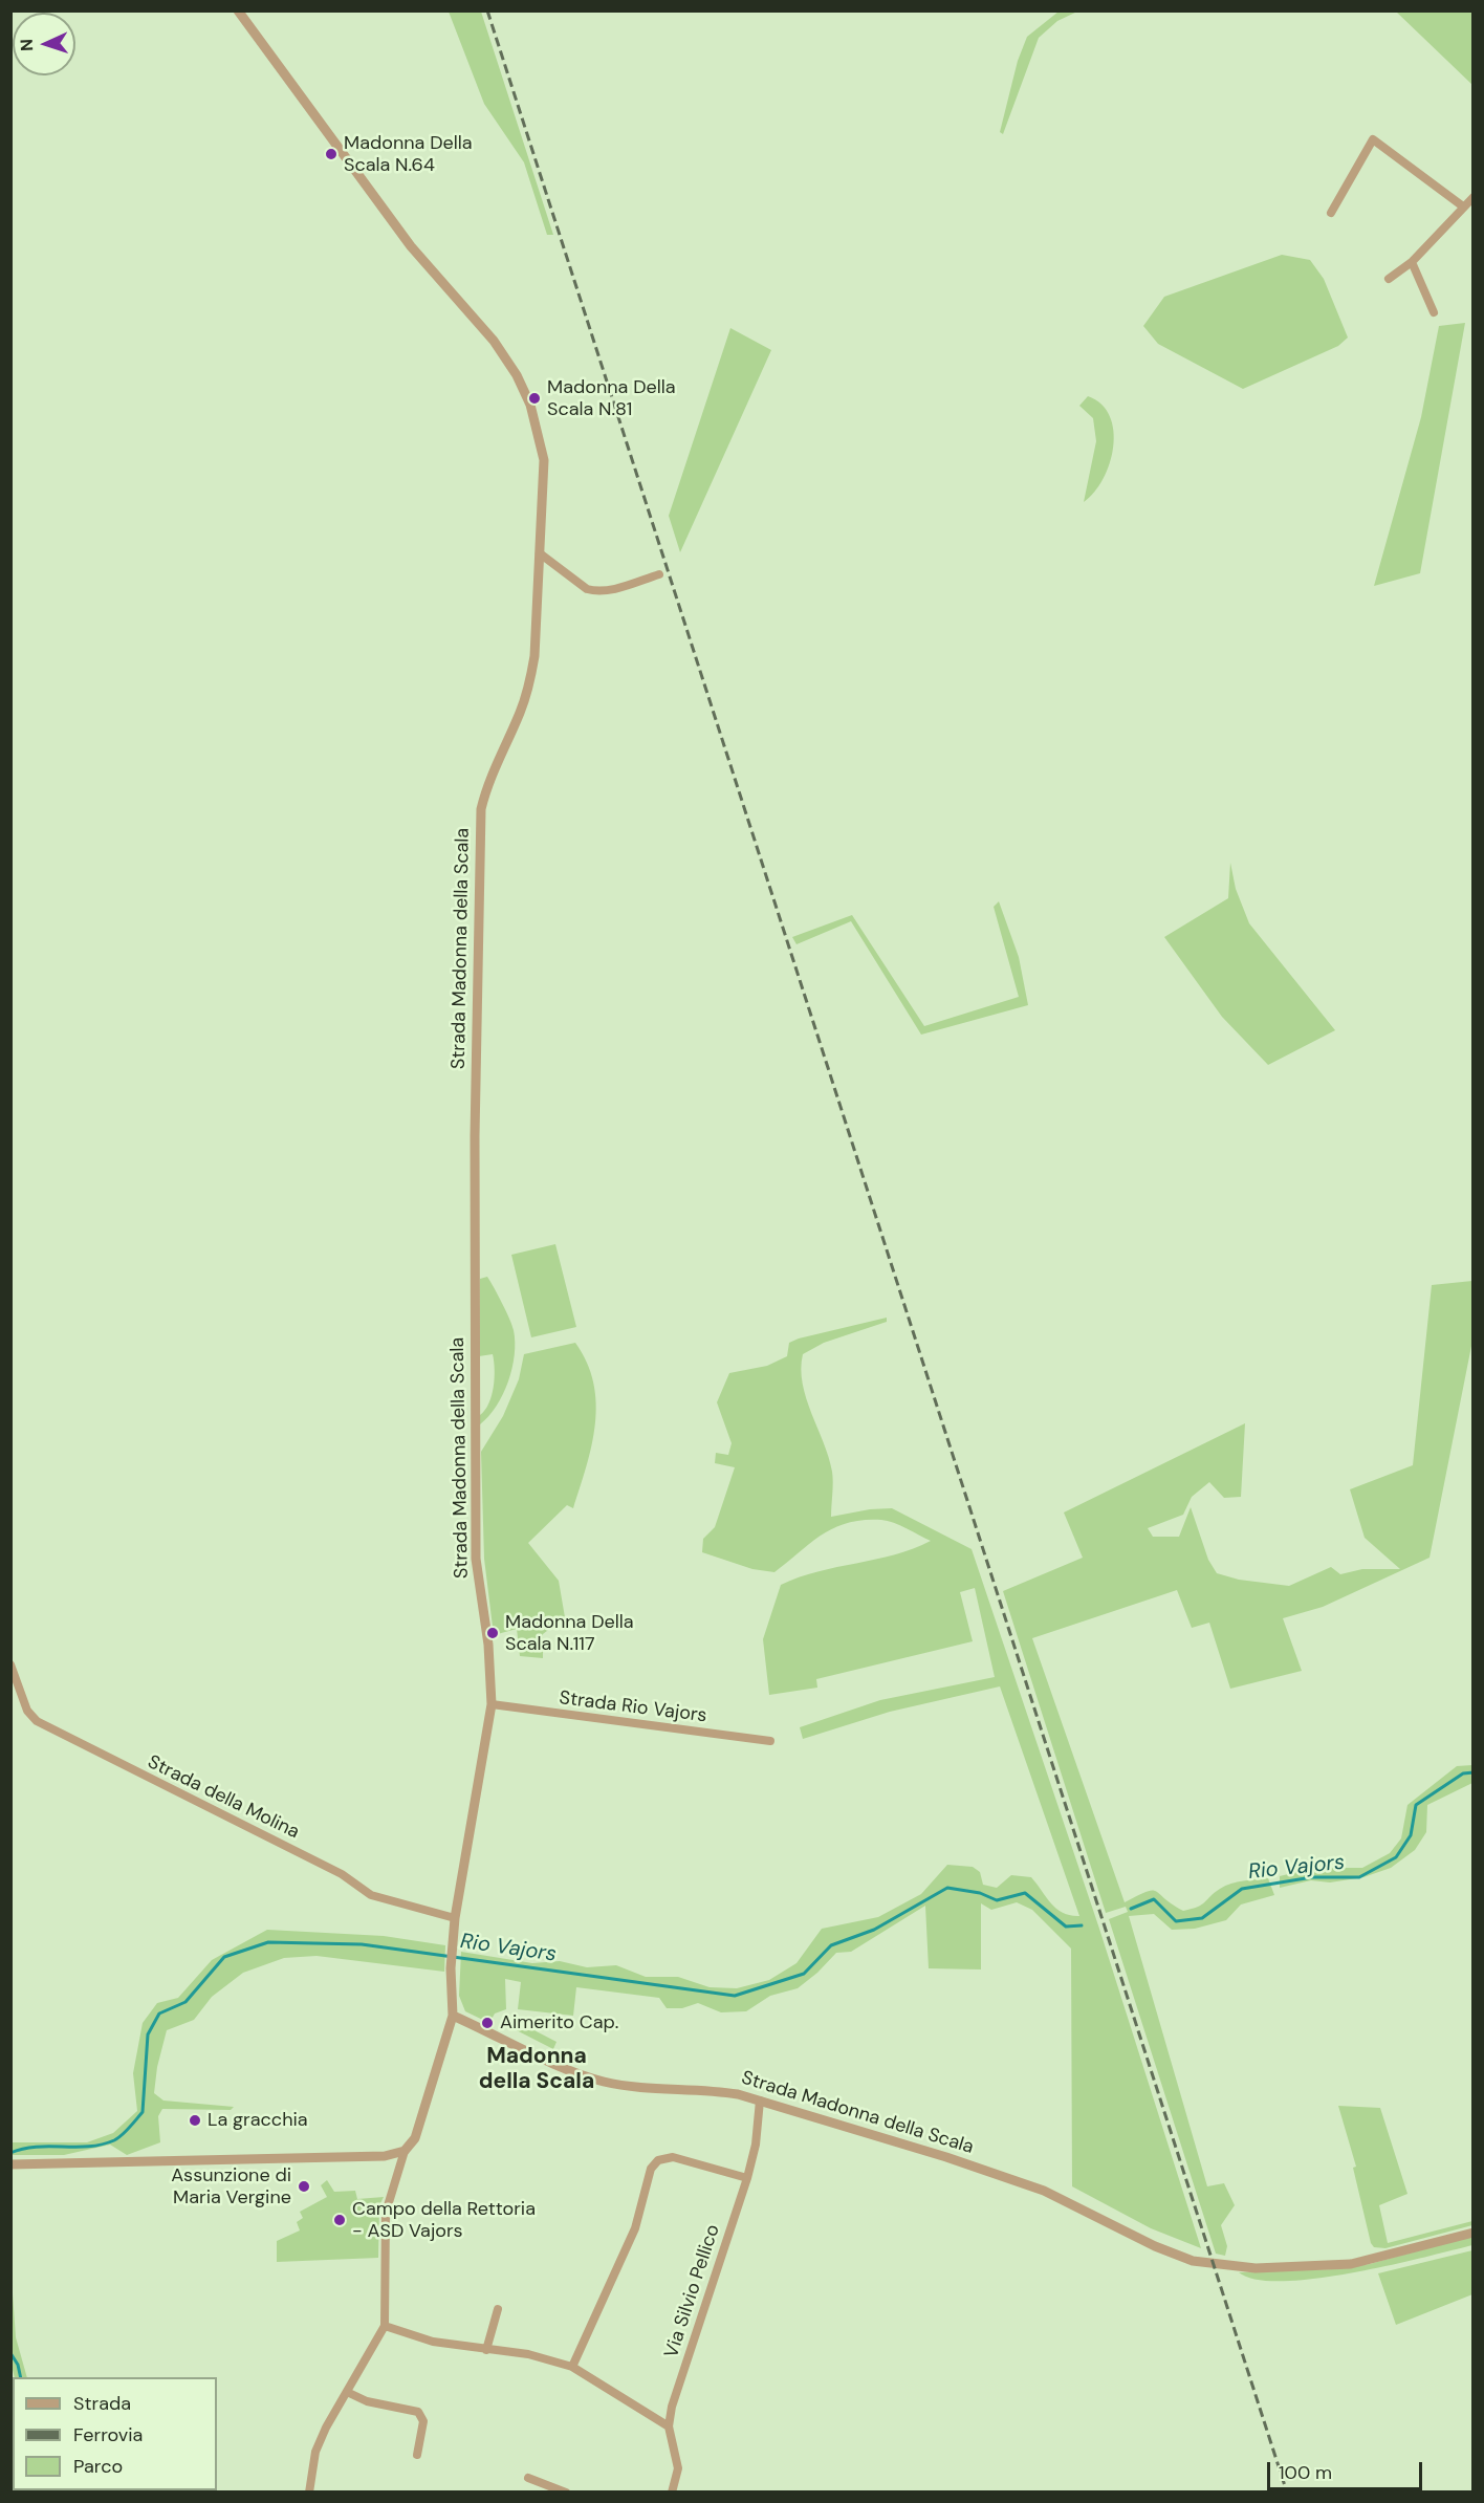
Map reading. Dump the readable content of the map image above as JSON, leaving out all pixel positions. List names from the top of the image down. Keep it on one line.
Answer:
{"streets":{"street":["Strada Madonna della Scala","Strada Rio Vajors","Strada della Molina","Via Silvio Pellico"]},"crossings":[["Strada Madonna della Scala","Strada Rio Vajors"],["Strada Madonna della Scala","Strada della Molina"],["Strada Madonna della Scala","Via Silvio Pellico"]],"districts":["Madonna della Scala"],"water":["Rio Vajors"],"places":["Madonna Della Scala N.64","Madonna Della Scala N.81","Madonna Della Scala N.117","Aimerito Cap.","La gracchia","Assunzione di Maria Vergine","Campo della Rettoria - ASD Vajors"],"legend":["Strada","Ferrovia","Parco"],"scale_bar":"100 m","north":"left"}
